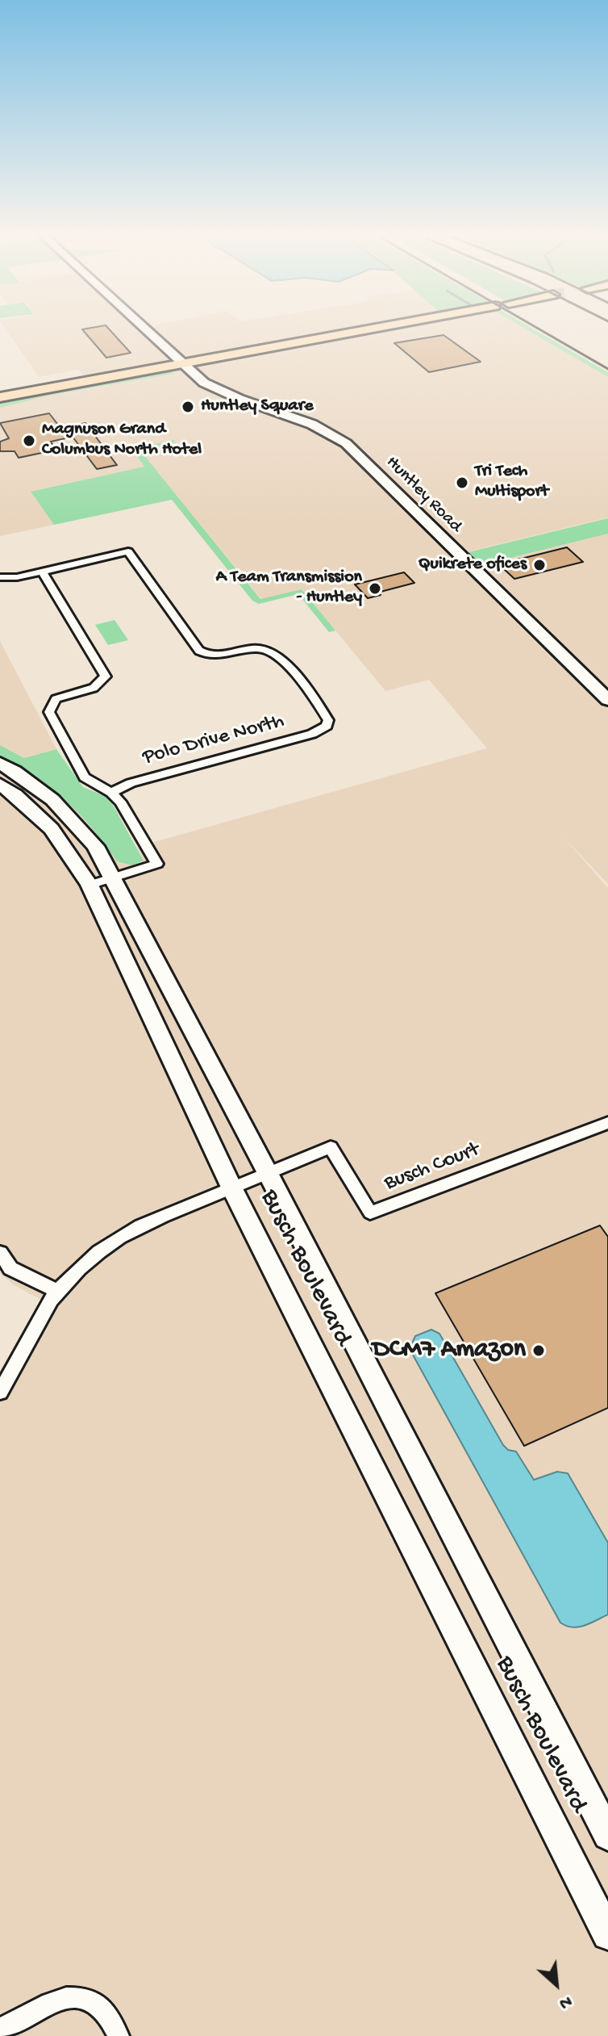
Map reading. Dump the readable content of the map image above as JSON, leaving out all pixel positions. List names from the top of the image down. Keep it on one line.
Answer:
{"streets":{"main road":["Huntley Road","Busch Boulevard"],"street":["Polo Drive North","Busch Court"]},"crossings":[["Busch Court","Busch Boulevard"]],"places":["Huntley Square","Magnuson Grand Columbus North Hotel","Tri Tech Multisport","Quikrete ofices","A Team Transmission - Huntley","DCM7 Amazon"],"north":"bottom right"}
